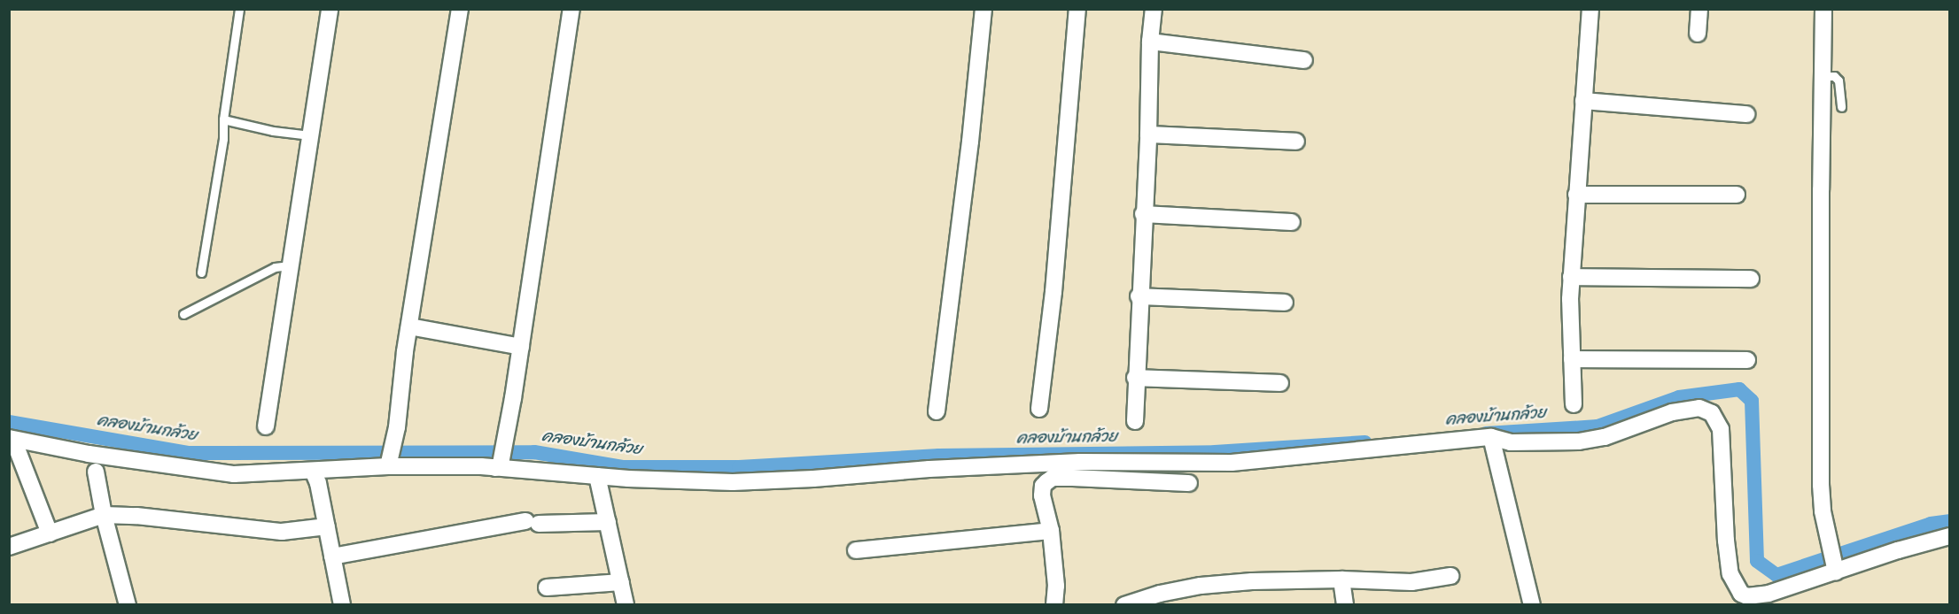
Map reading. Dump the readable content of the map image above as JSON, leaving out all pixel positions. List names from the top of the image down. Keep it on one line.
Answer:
{"water":["คลองบ้านกล้วย"]}
